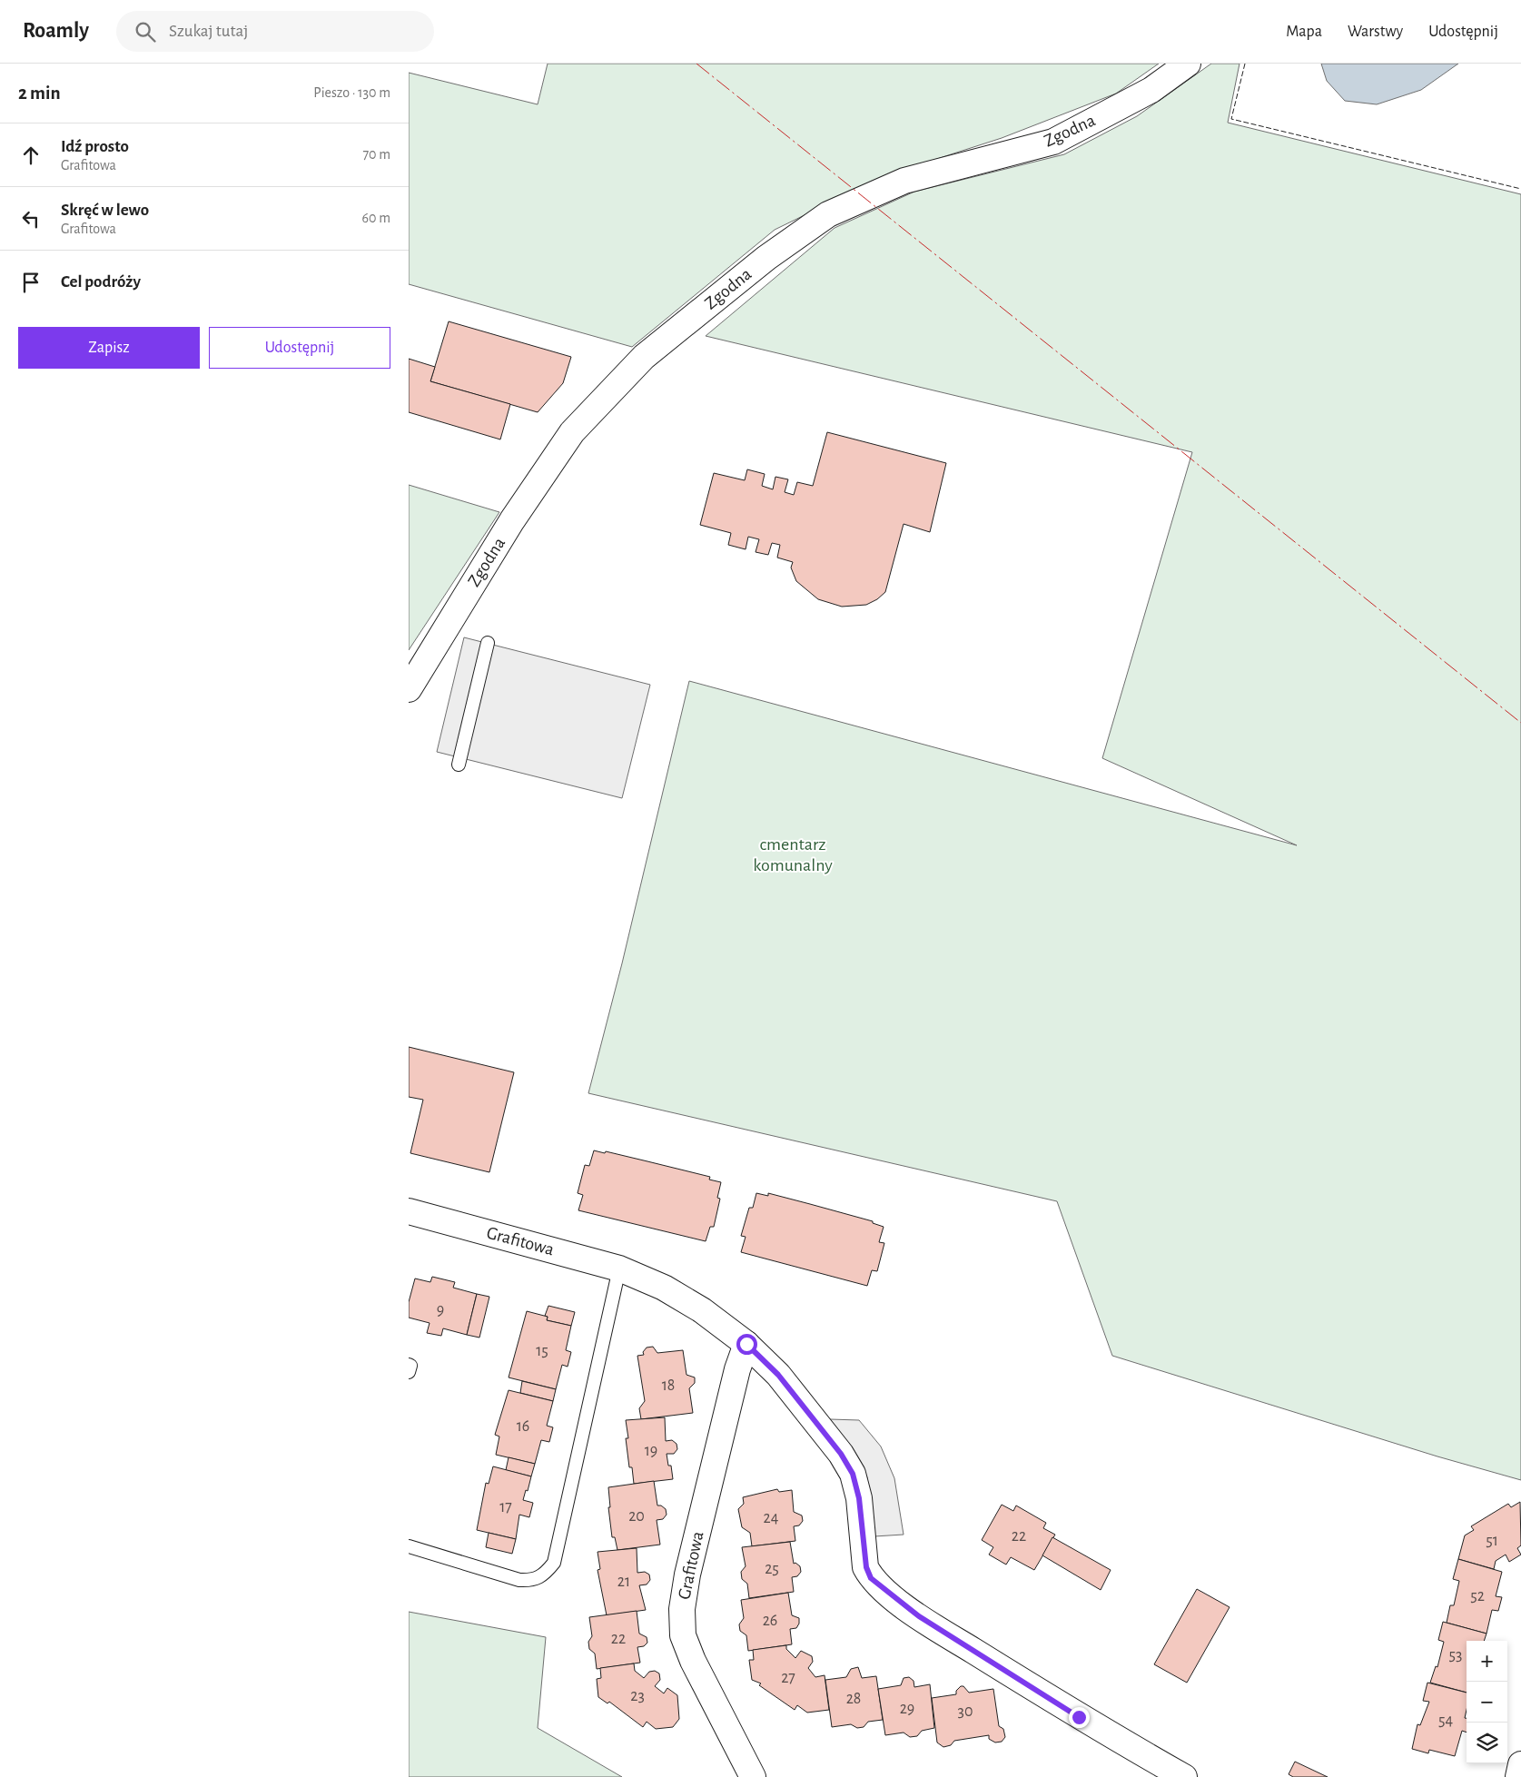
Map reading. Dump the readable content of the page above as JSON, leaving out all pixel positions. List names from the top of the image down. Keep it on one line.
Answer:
{"streets":{"street":["Zgodna","Grafitowa"]},"parks":["cmentarz komunalny"],"house_numbers":["9","15","18","16","19","17","20","24","22","51","25","21","52","26","22","53","27","23","28","29","30","54"],"page":{"header":"Roamly","search":"Szukaj tutaj","nav":["Mapa","Warstwy","Udostępnij"],"heading":["2 min","Pieszo · 130 m"],"list":[["Idź prosto","Grafitowa","70 m"],["Skręć w lewo","Grafitowa","60 m"],"Cel podróży"],"buttons":["Zapisz","Udostępnij"],"map_buttons":["+","−"]}}
